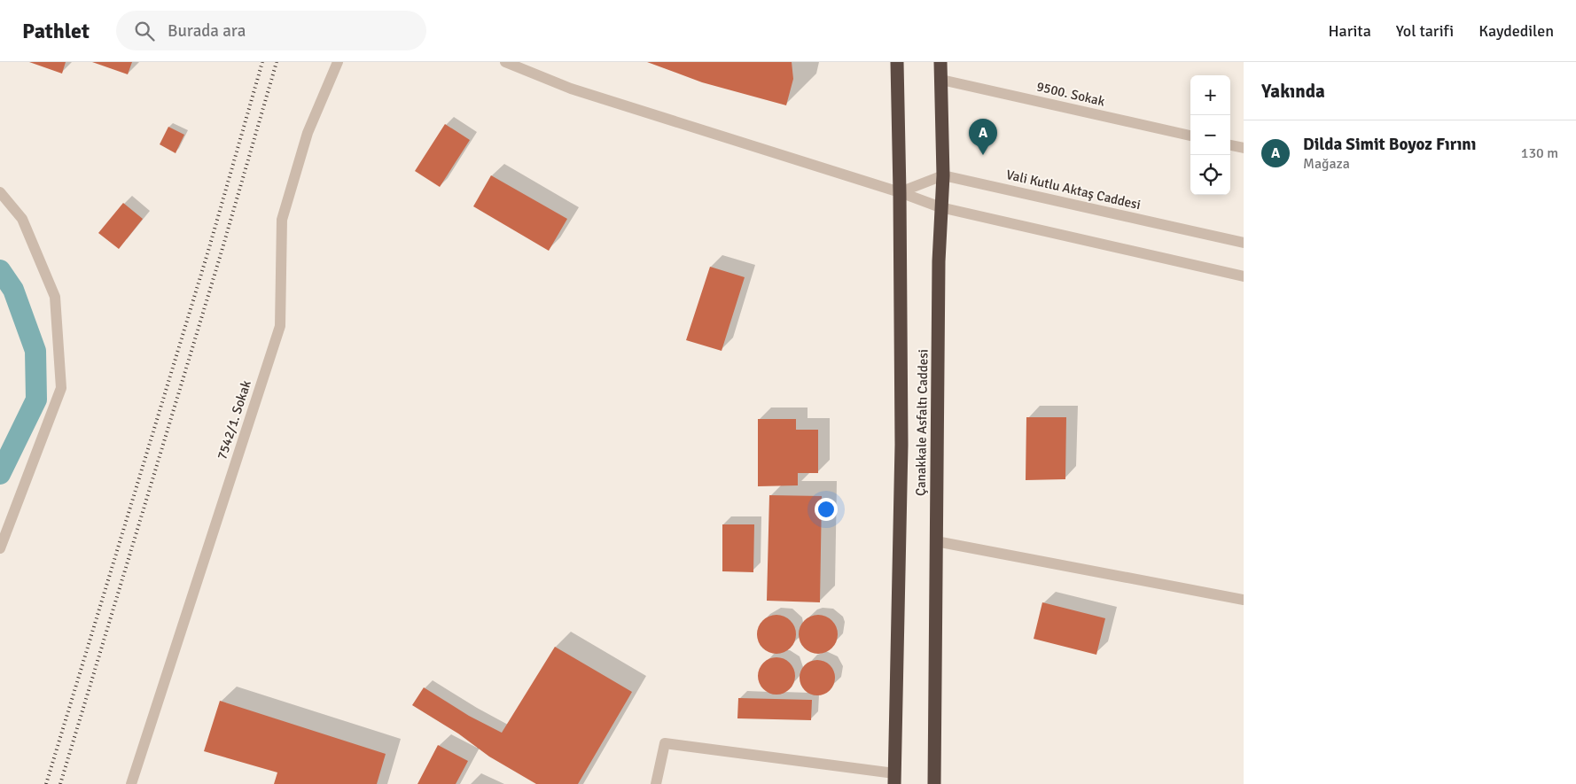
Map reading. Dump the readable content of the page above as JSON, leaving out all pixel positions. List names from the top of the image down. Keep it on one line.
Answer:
{"streets":{"highway":["Çanakkale Asfaltı Caddesi"],"street":["9500. Sokak","Vali Kutlu Aktaş Caddesi","7542/1. Sokak"]},"crossings":[["9500. Sokak","Çanakkale Asfaltı Caddesi"],["Vali Kutlu Aktaş Caddesi","Çanakkale Asfaltı Caddesi"]],"page":{"header":"Pathlet","search":"Burada ara","nav":["Harita","Yol tarifi","Kaydedilen"],"heading":"Yakında","map_buttons":["+","−"],"pins":"A","list":[{"mark":"A","name":"Dilda Simit Boyoz Fırını","note":"Mağaza","value":"130 m"}]}}
